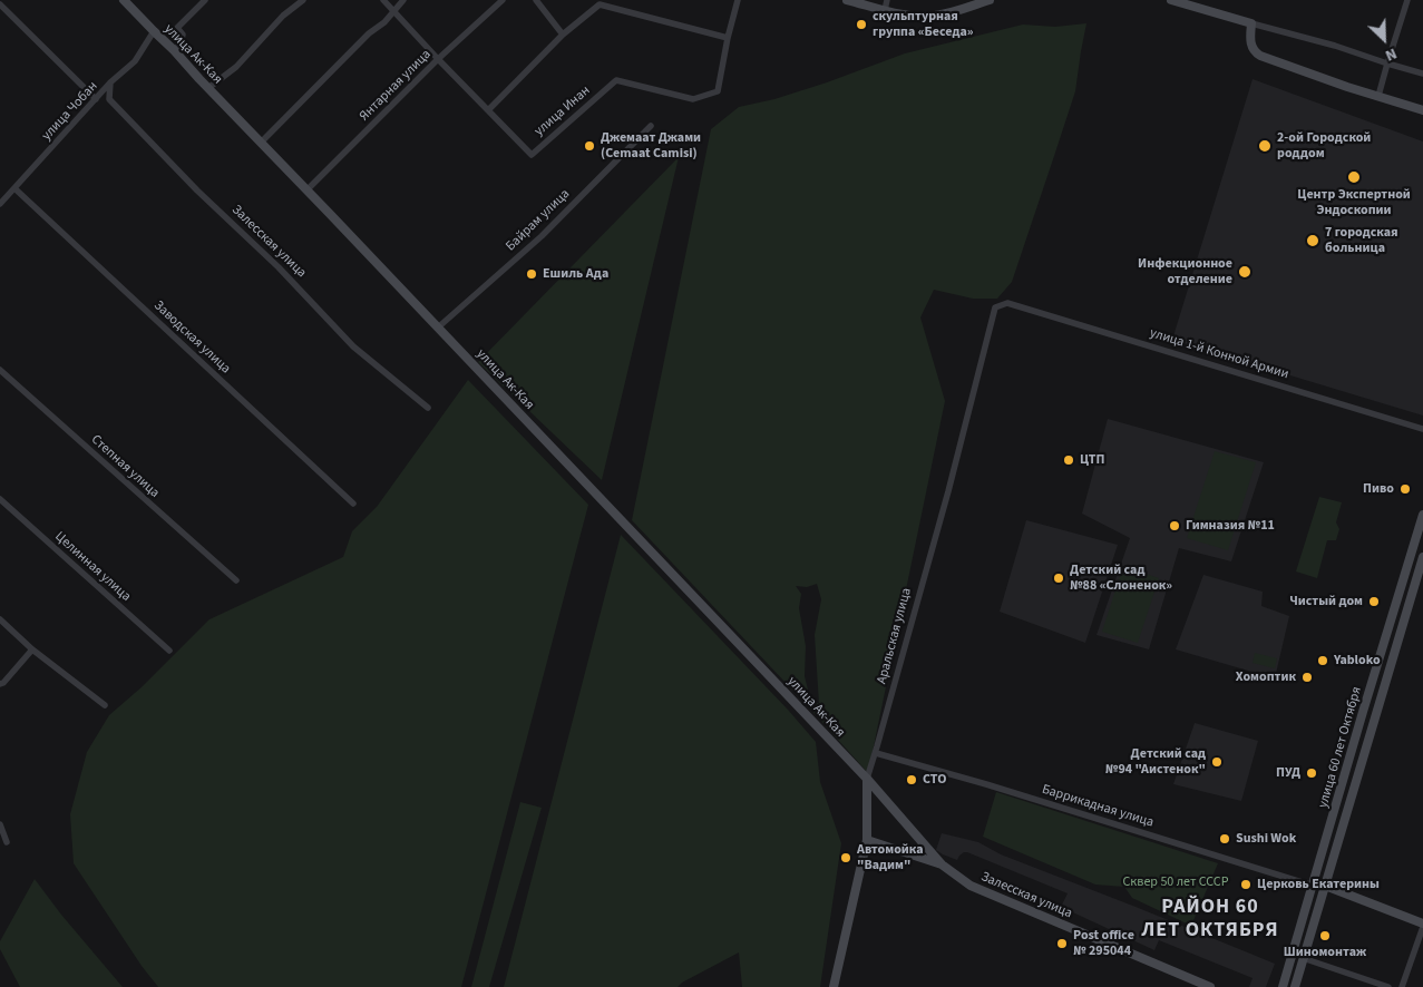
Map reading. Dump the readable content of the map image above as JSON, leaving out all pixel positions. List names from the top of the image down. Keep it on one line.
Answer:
{"streets":{"main road":["улица Ак-Кая","Залесская улица","Аральская улица","улица 60 лет Октября"],"street":["Янтарная улица","улица Чобан","улица Инан","Байрам улица","Заводская улица","улица 1-й Конной Армии","Степная улица","Целинная улица","Баррикадная улица"]},"crossings":[["улица Ак-Кая","Янтарная улица"],["улица Ак-Кая","улица Чобан"],["улица Ак-Кая","Байрам улица"],["улица Ак-Кая","Залесская улица"],["улица Ак-Кая","Аральская улица"],["Янтарная улица","улица Инан"],["улица Чобан","Залесская улица"],["улица Чобан","Заводская улица"],["Залесская улица","Аральская улица"],["улица 1-й Конной Армии","Аральская улица"],["Аральская улица","Баррикадная улица"],["улица 60 лет Октября","Баррикадная улица"]],"districts":["РАЙОН 60 ЛЕТ ОКТЯБРЯ"],"parks":["Сквер 50 лет СССР"],"places":["скульптурная группа «Беседа»","Джемаат Джами (Cemaat Camisi)","2-ой Городской роддом","Центр Экспертной Эндоскопии","7 городская больница","Инфекционное отделение","Ешиль Ада","ЦТП","Пиво","Гимназия №11","Детский сад №88 «Слоненок»","Чистый дом","Yabloko","Хомоптик","Детский сад №94 \"Аистенок\"","ПУД","СТО","Sushi Wok","Автомойка \"Вадим\"","Церковь Екатерины","Шиномонтаж","Post office № 295044"],"north":"bottom right"}
